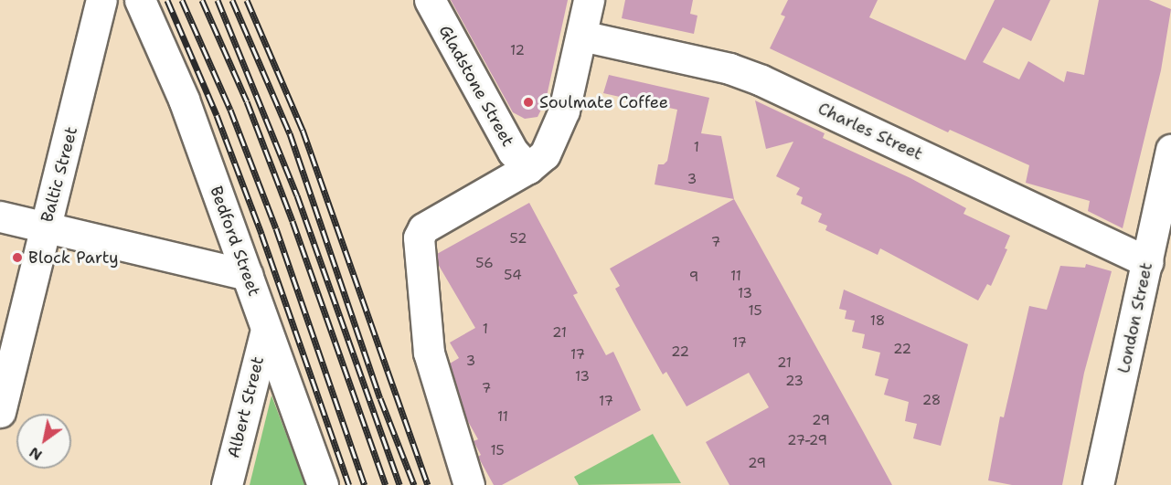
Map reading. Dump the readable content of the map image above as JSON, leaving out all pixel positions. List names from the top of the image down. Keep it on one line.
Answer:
{"streets":{"street":["Gladstone Street","Charles Street","Baltic Street","Bedford Street","London Street","Albert Street"]},"crossings":[["Charles Street","London Street"],["Bedford Street","Albert Street"]],"places":["Soulmate Coffee","Block Party"],"house_numbers":["12","1","3","52","7","56","54","11","9","13","15","18","1","21","17","22","22","17","3","21","13","23","7","28","17","11","29","27-29","15","29"],"north":"bottom left"}
